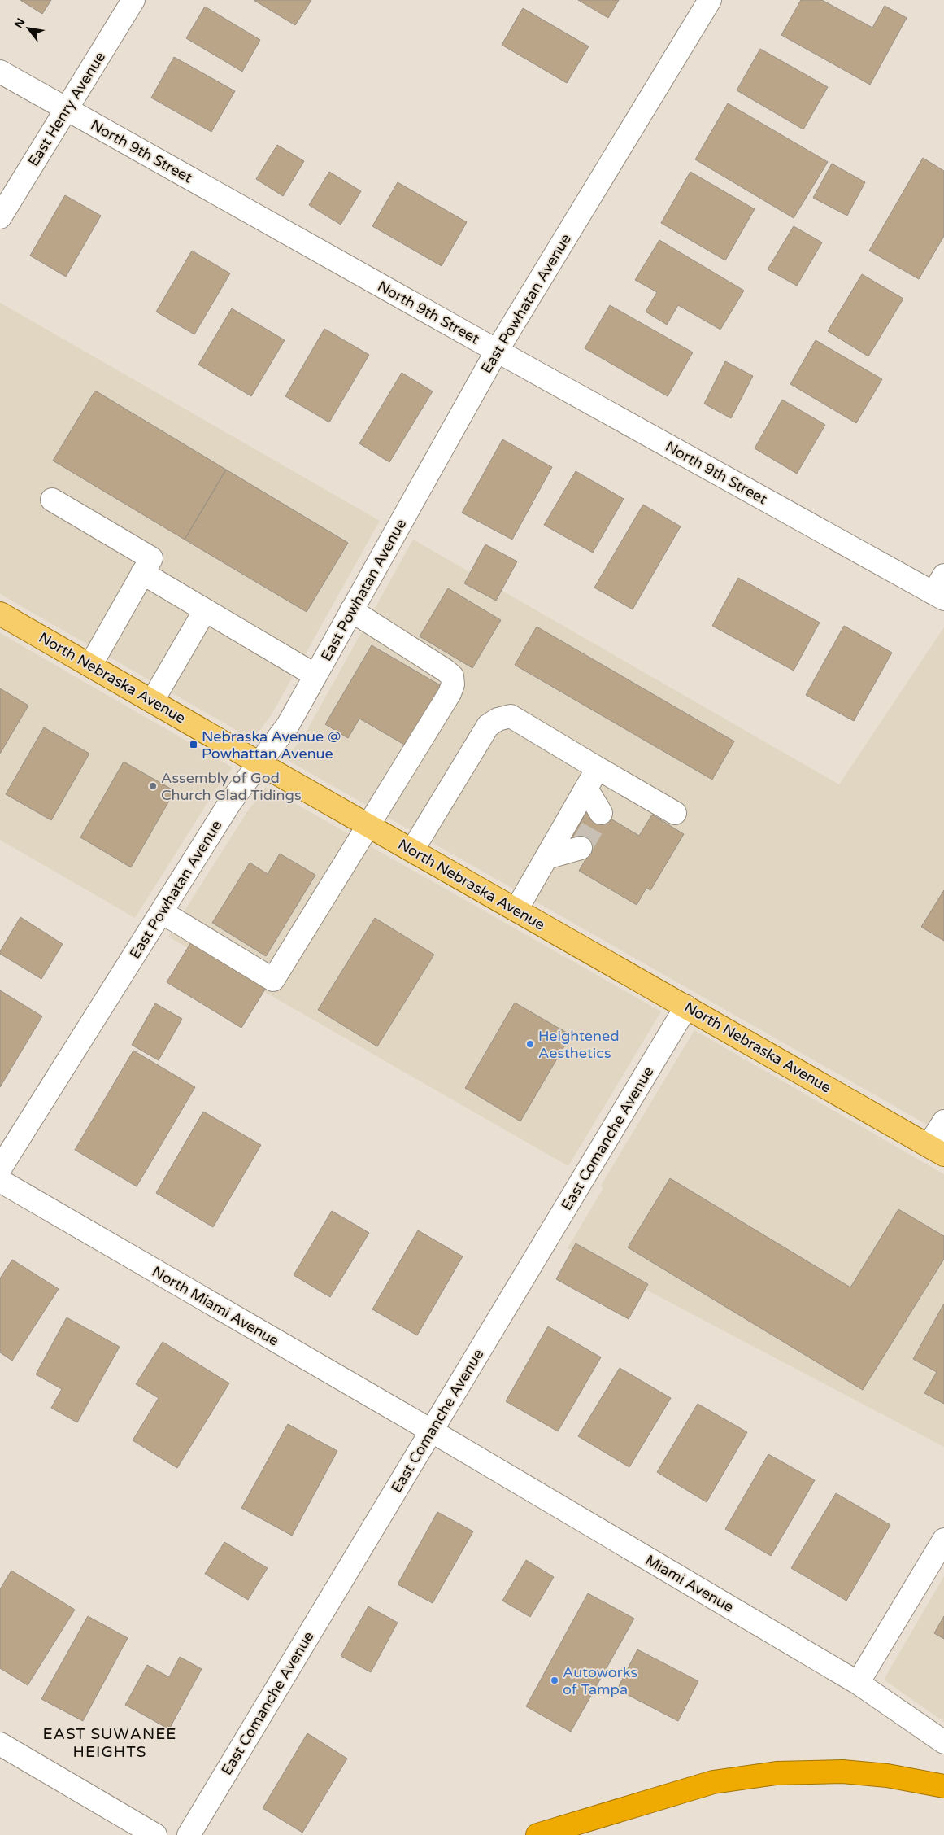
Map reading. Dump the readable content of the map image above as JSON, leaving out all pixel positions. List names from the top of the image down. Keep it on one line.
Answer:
{"streets":{"main road":["North Nebraska Avenue"],"street":["East Henry Avenue","North 9th Street","East Powhatan Avenue","East Comanche Avenue","North Miami Avenue","Miami Avenue"]},"crossings":[["East Henry Avenue","North 9th Street"],["North 9th Street","East Powhatan Avenue"],["East Powhatan Avenue","North Nebraska Avenue"],["North Nebraska Avenue","East Comanche Avenue"],["East Comanche Avenue","North Miami Avenue"],["East Comanche Avenue","Miami Avenue"],["North Miami Avenue","Miami Avenue"]],"districts":["EAST SUWANEE HEIGHTS"],"places":{"transit":["Nebraska Avenue @ Powhattan Avenue"],"other":["Assembly of God Church Glad Tidings","Heightened Aesthetics","Autoworks of Tampa"]},"north":"top left"}
